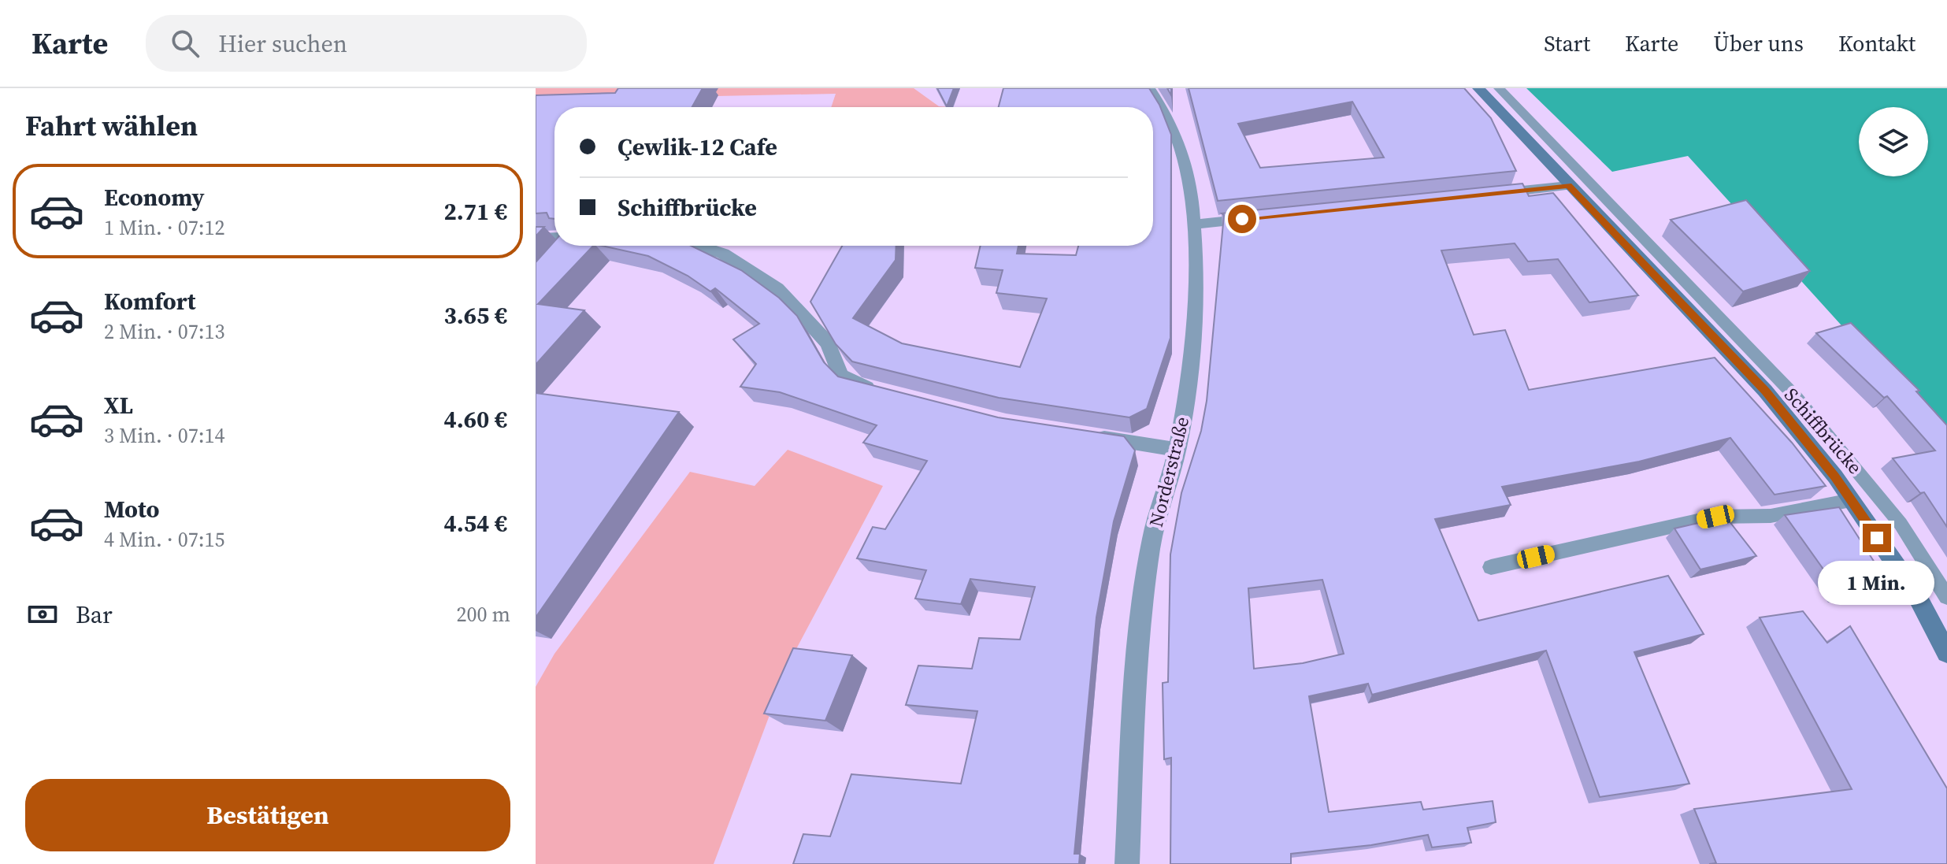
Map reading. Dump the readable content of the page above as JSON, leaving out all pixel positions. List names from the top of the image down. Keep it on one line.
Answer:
{"streets":{"main road":["Schiffbrücke"],"street":["Norderstraße"]},"page":{"header":"Karte","search":"Hier suchen","nav":["Start","Karte","Über uns","Kontakt"],"heading":"Fahrt wählen","banner":["Çewlik-12 Cafe","Schiffbrücke"],"list":[{"name":"Economy","note":"1 Min. · 07:12","value":"2.71 €"},{"name":"Komfort","note":"2 Min. · 07:13","value":"3.65 €"},{"name":"XL","note":"3 Min. · 07:14","value":"4.60 €"},{"name":"Moto","note":"4 Min. · 07:15","value":"4.54 €"}],"bubble":"1 Min.","pay":["Bar","200 m"],"buttons":"Bestätigen"}}
